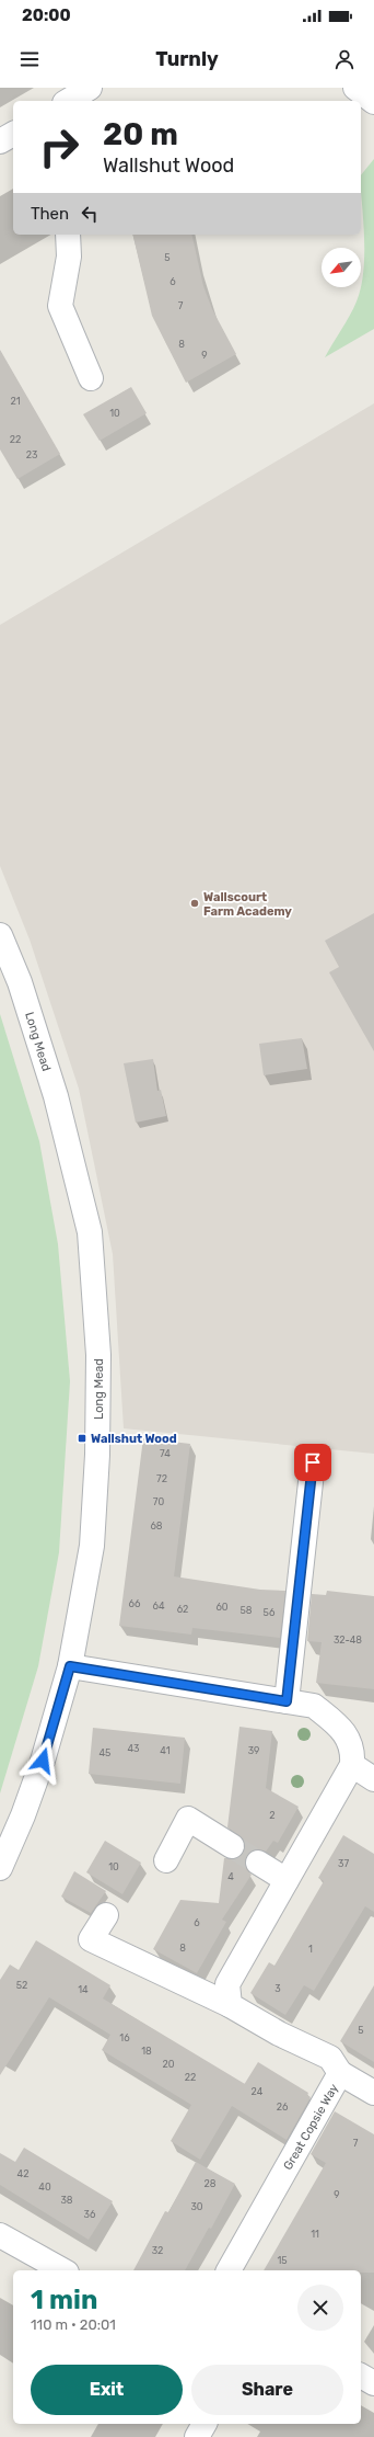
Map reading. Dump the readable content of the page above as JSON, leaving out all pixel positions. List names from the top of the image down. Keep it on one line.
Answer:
{"streets":{"street":["Long Mead","Great Copsie Way"]},"places":{"other":["Wallscourt Farm Academy"],"transit":["Wallshut Wood"]},"house_numbers":["5","6","7","8","9","21","10","22","23","74","72","70","68","66","64","60","62","58","56","32-48","43","41","39","45","2","37","10","4","6","8","1","52","3","14","5","16","18","20","22","24","26","7","42","28","40","9","38","30","36","11","32","15"],"north":"bottom left","page":{"status":"20:00","header":"Turnly","turn":["20 m","Wallshut Wood"],"then":"Then","heading":["1 min","110 m · 20:01"],"buttons":["Exit","Share"]}}
